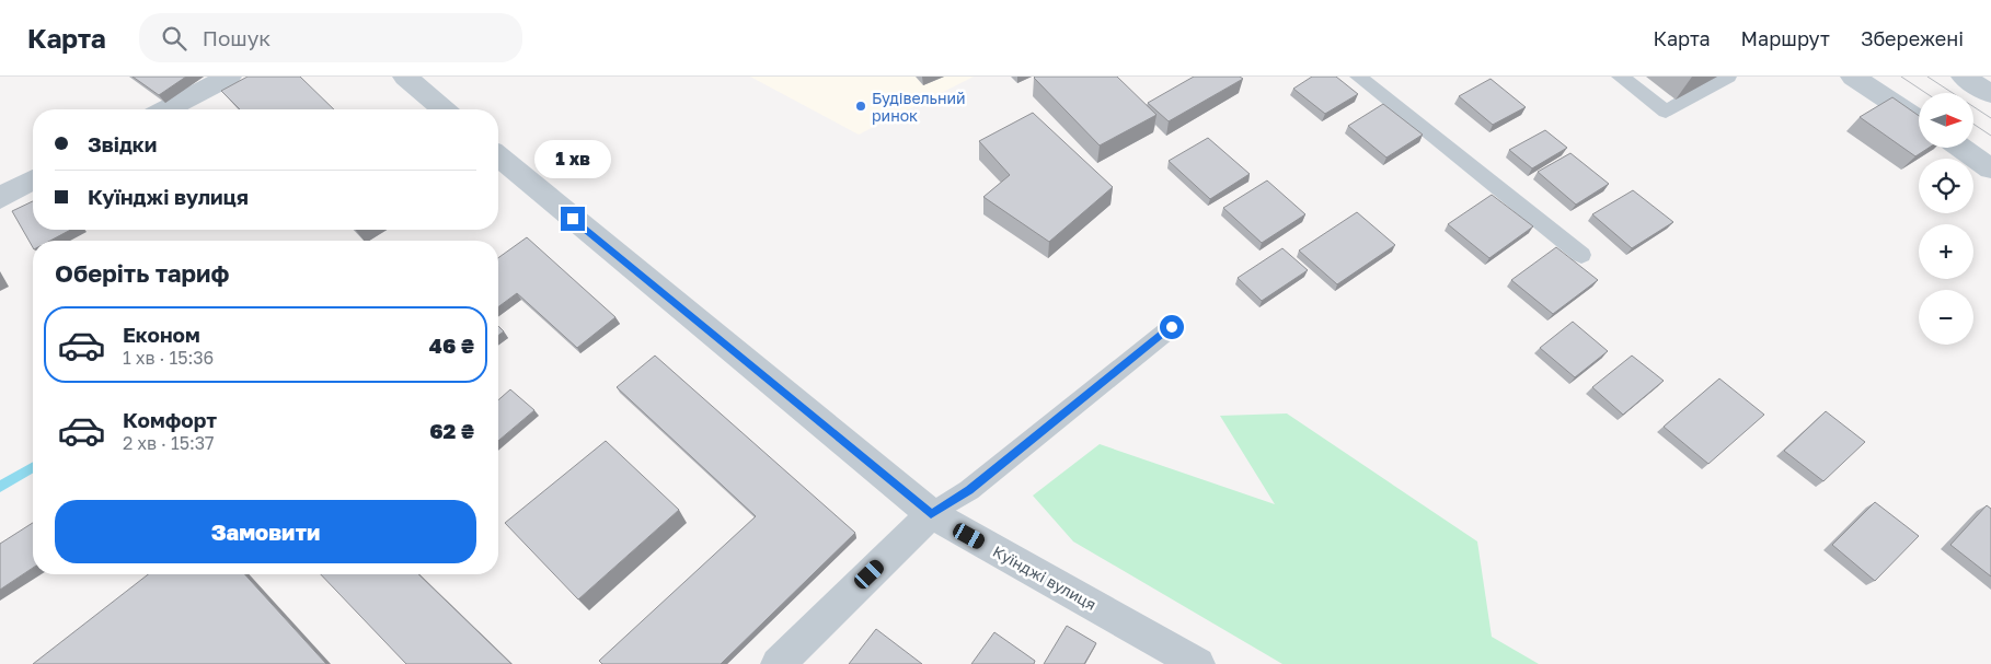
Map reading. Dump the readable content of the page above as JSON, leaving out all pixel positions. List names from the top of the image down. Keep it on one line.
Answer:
{"streets":{"street":["Куїнджі вулиця"]},"places":["Будівельний ринок"],"north":"right","page":{"header":"Карта","search":"Пошук","nav":["Карта","Маршрут","Збережені"],"map_buttons":["+","−"],"banner":["Звідки","Куїнджі вулиця"],"bubble":"1 хв","heading":"Оберіть тариф","list":[{"name":"Економ","note":"1 хв · 15:36","value":"46 ₴"},{"name":"Комфорт","note":"2 хв · 15:37","value":"62 ₴"}],"buttons":"Замовити"}}
